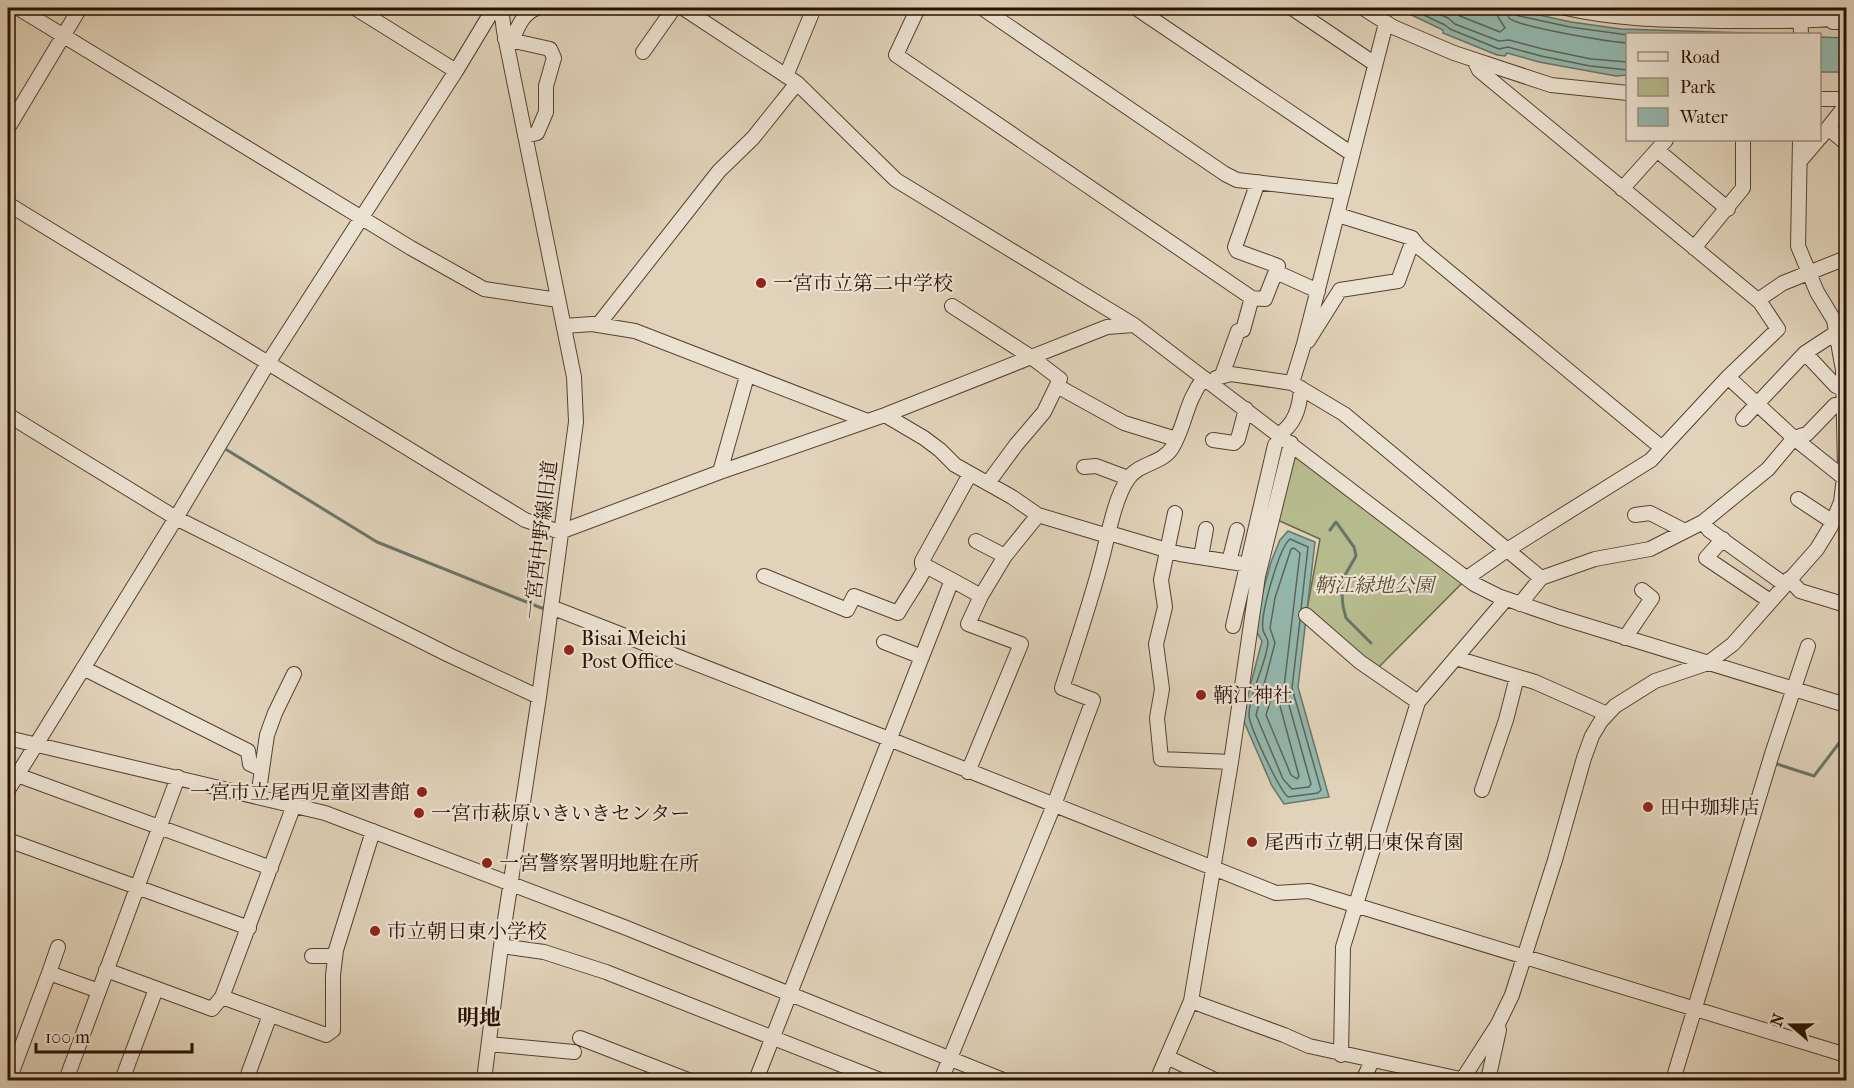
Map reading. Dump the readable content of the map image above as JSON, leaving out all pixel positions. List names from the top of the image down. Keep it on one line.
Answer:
{"streets":{"street":["一宮西中野線旧道"]},"districts":["明地"],"parks":["鞆江緑地公園"],"places":["一宮市立第二中学校","Bisai Meichi Post Office","鞆江神社","一宮市立尾西児童図書館","田中珈琲店","一宮市萩原いきいきセンター","尾西市立朝日東保育園","一宮警察署明地駐在所","市立朝日東小学校"],"legend":["Road","Park","Water"],"scale_bar":"100 m","north":"left"}
